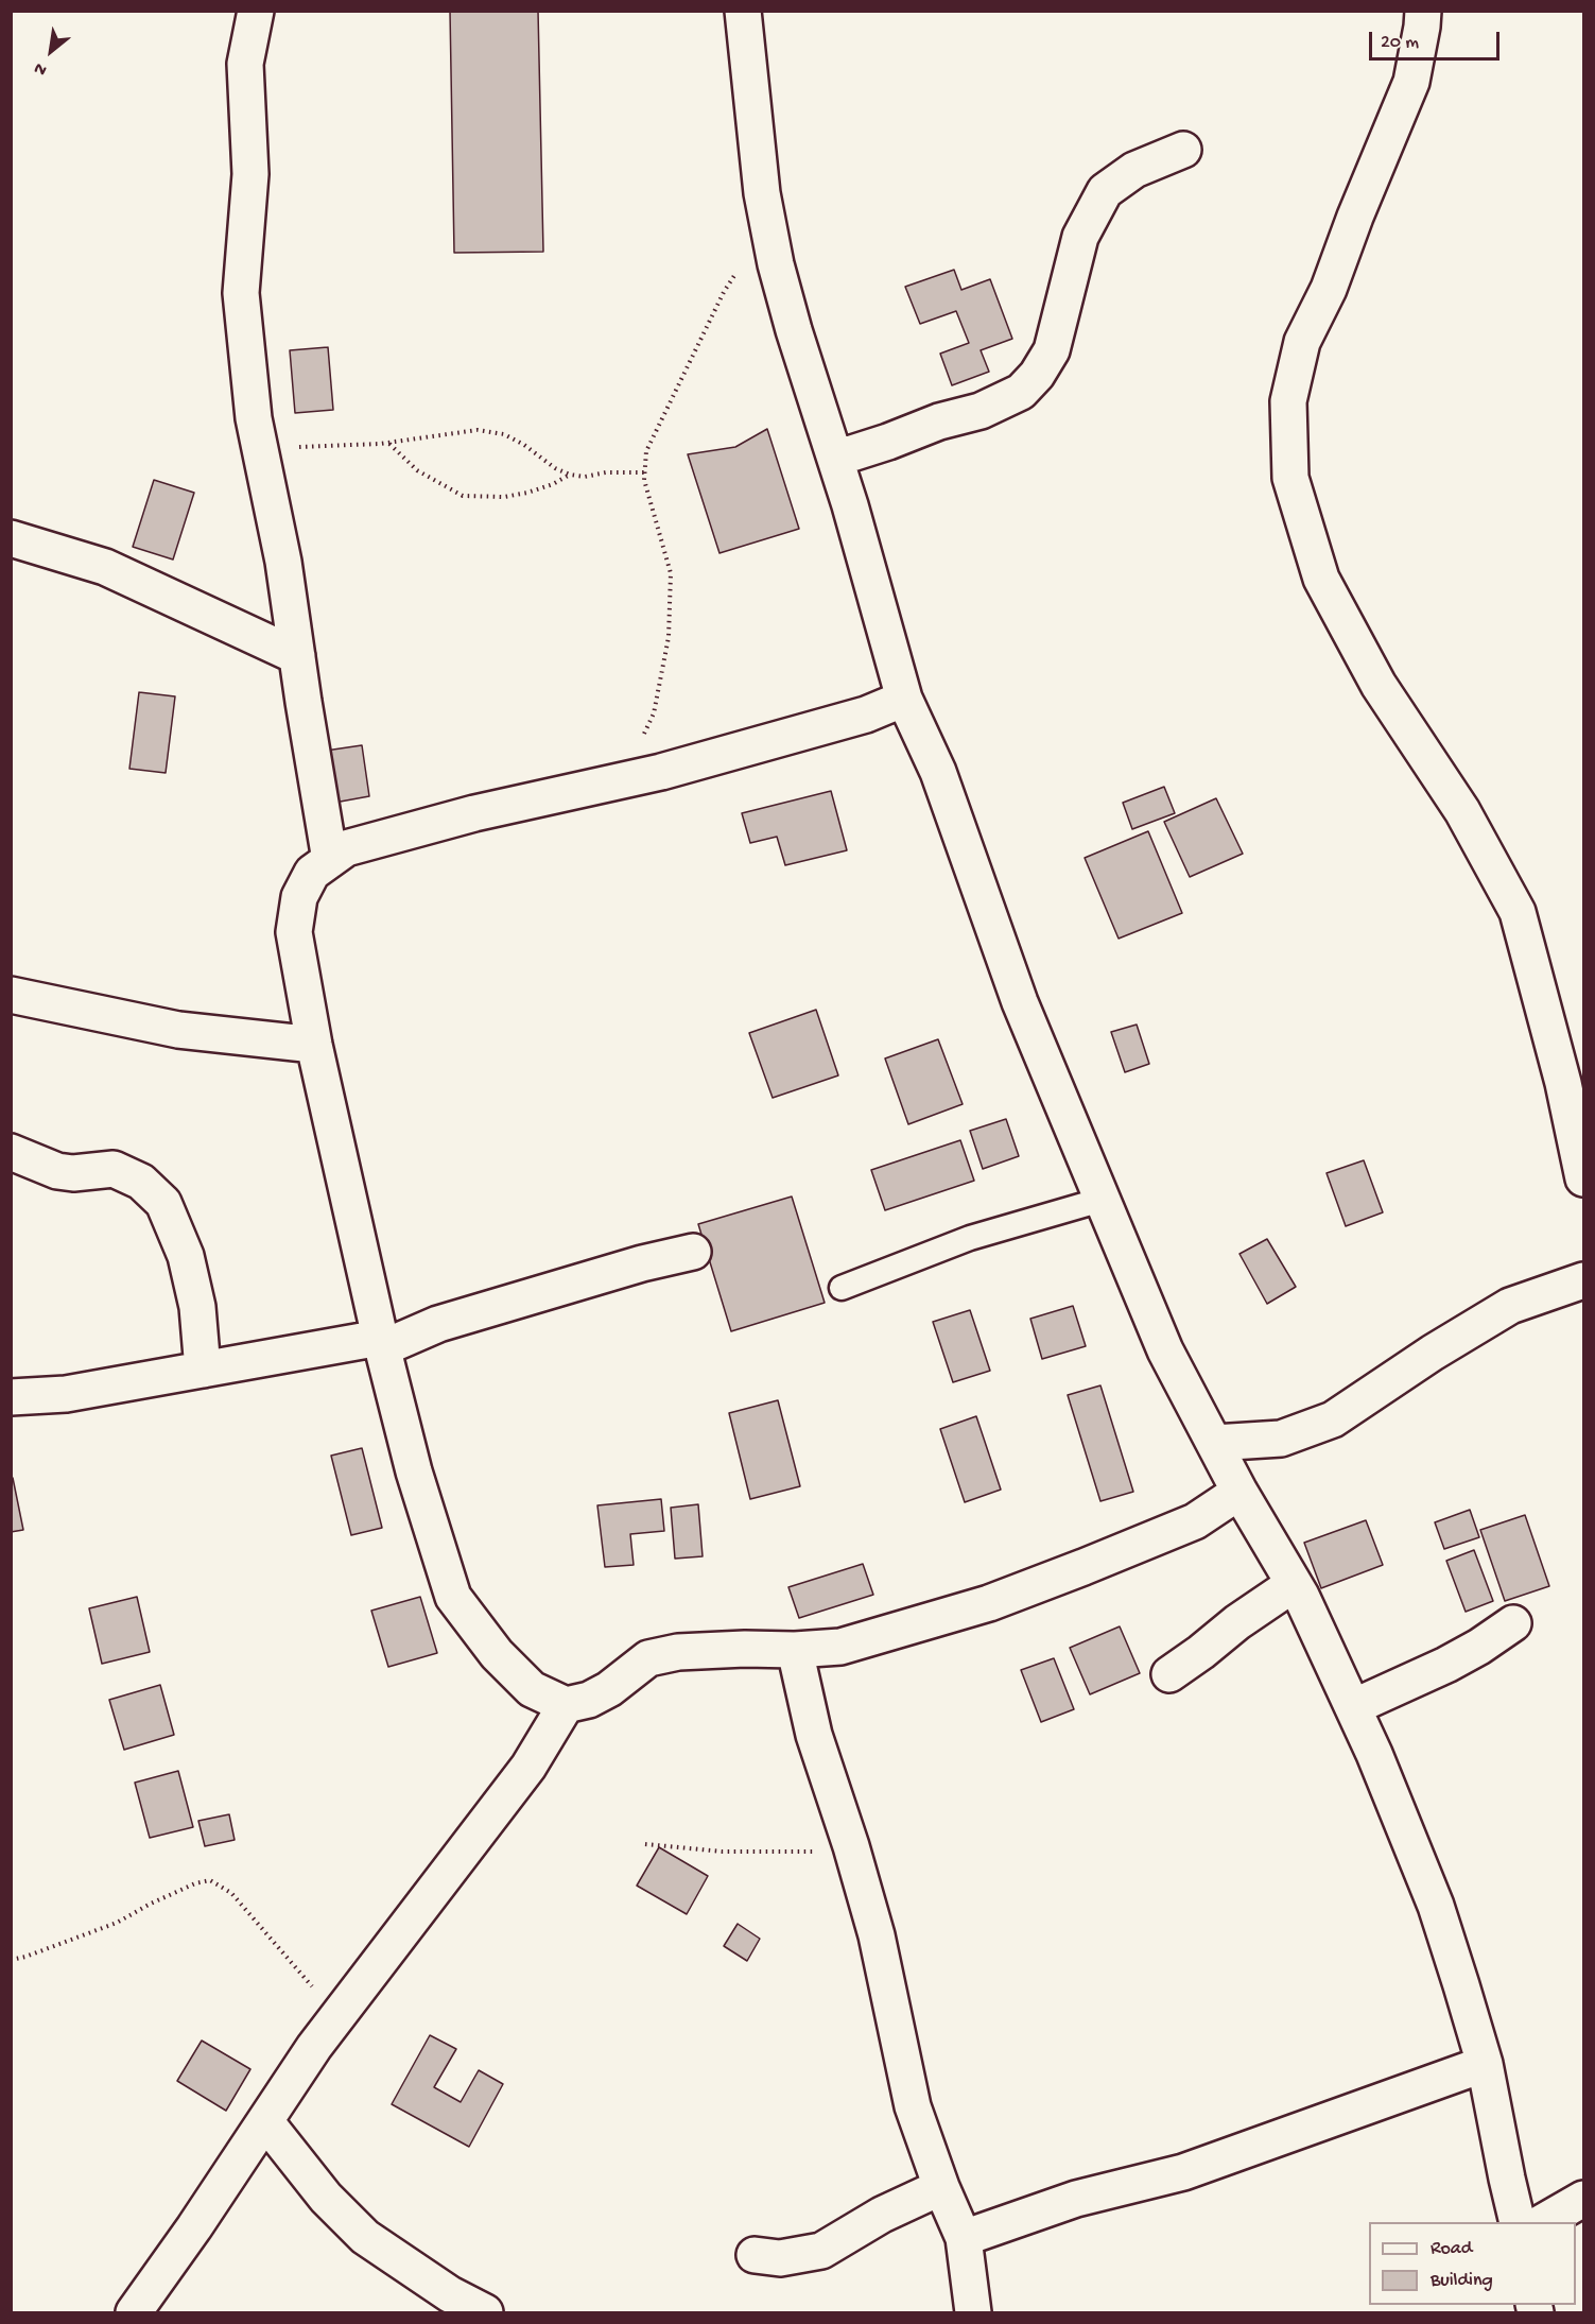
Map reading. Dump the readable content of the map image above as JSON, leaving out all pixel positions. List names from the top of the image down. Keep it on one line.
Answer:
{"legend":["Road","Building"],"scale_bar":"20 m","north":"bottom left"}
